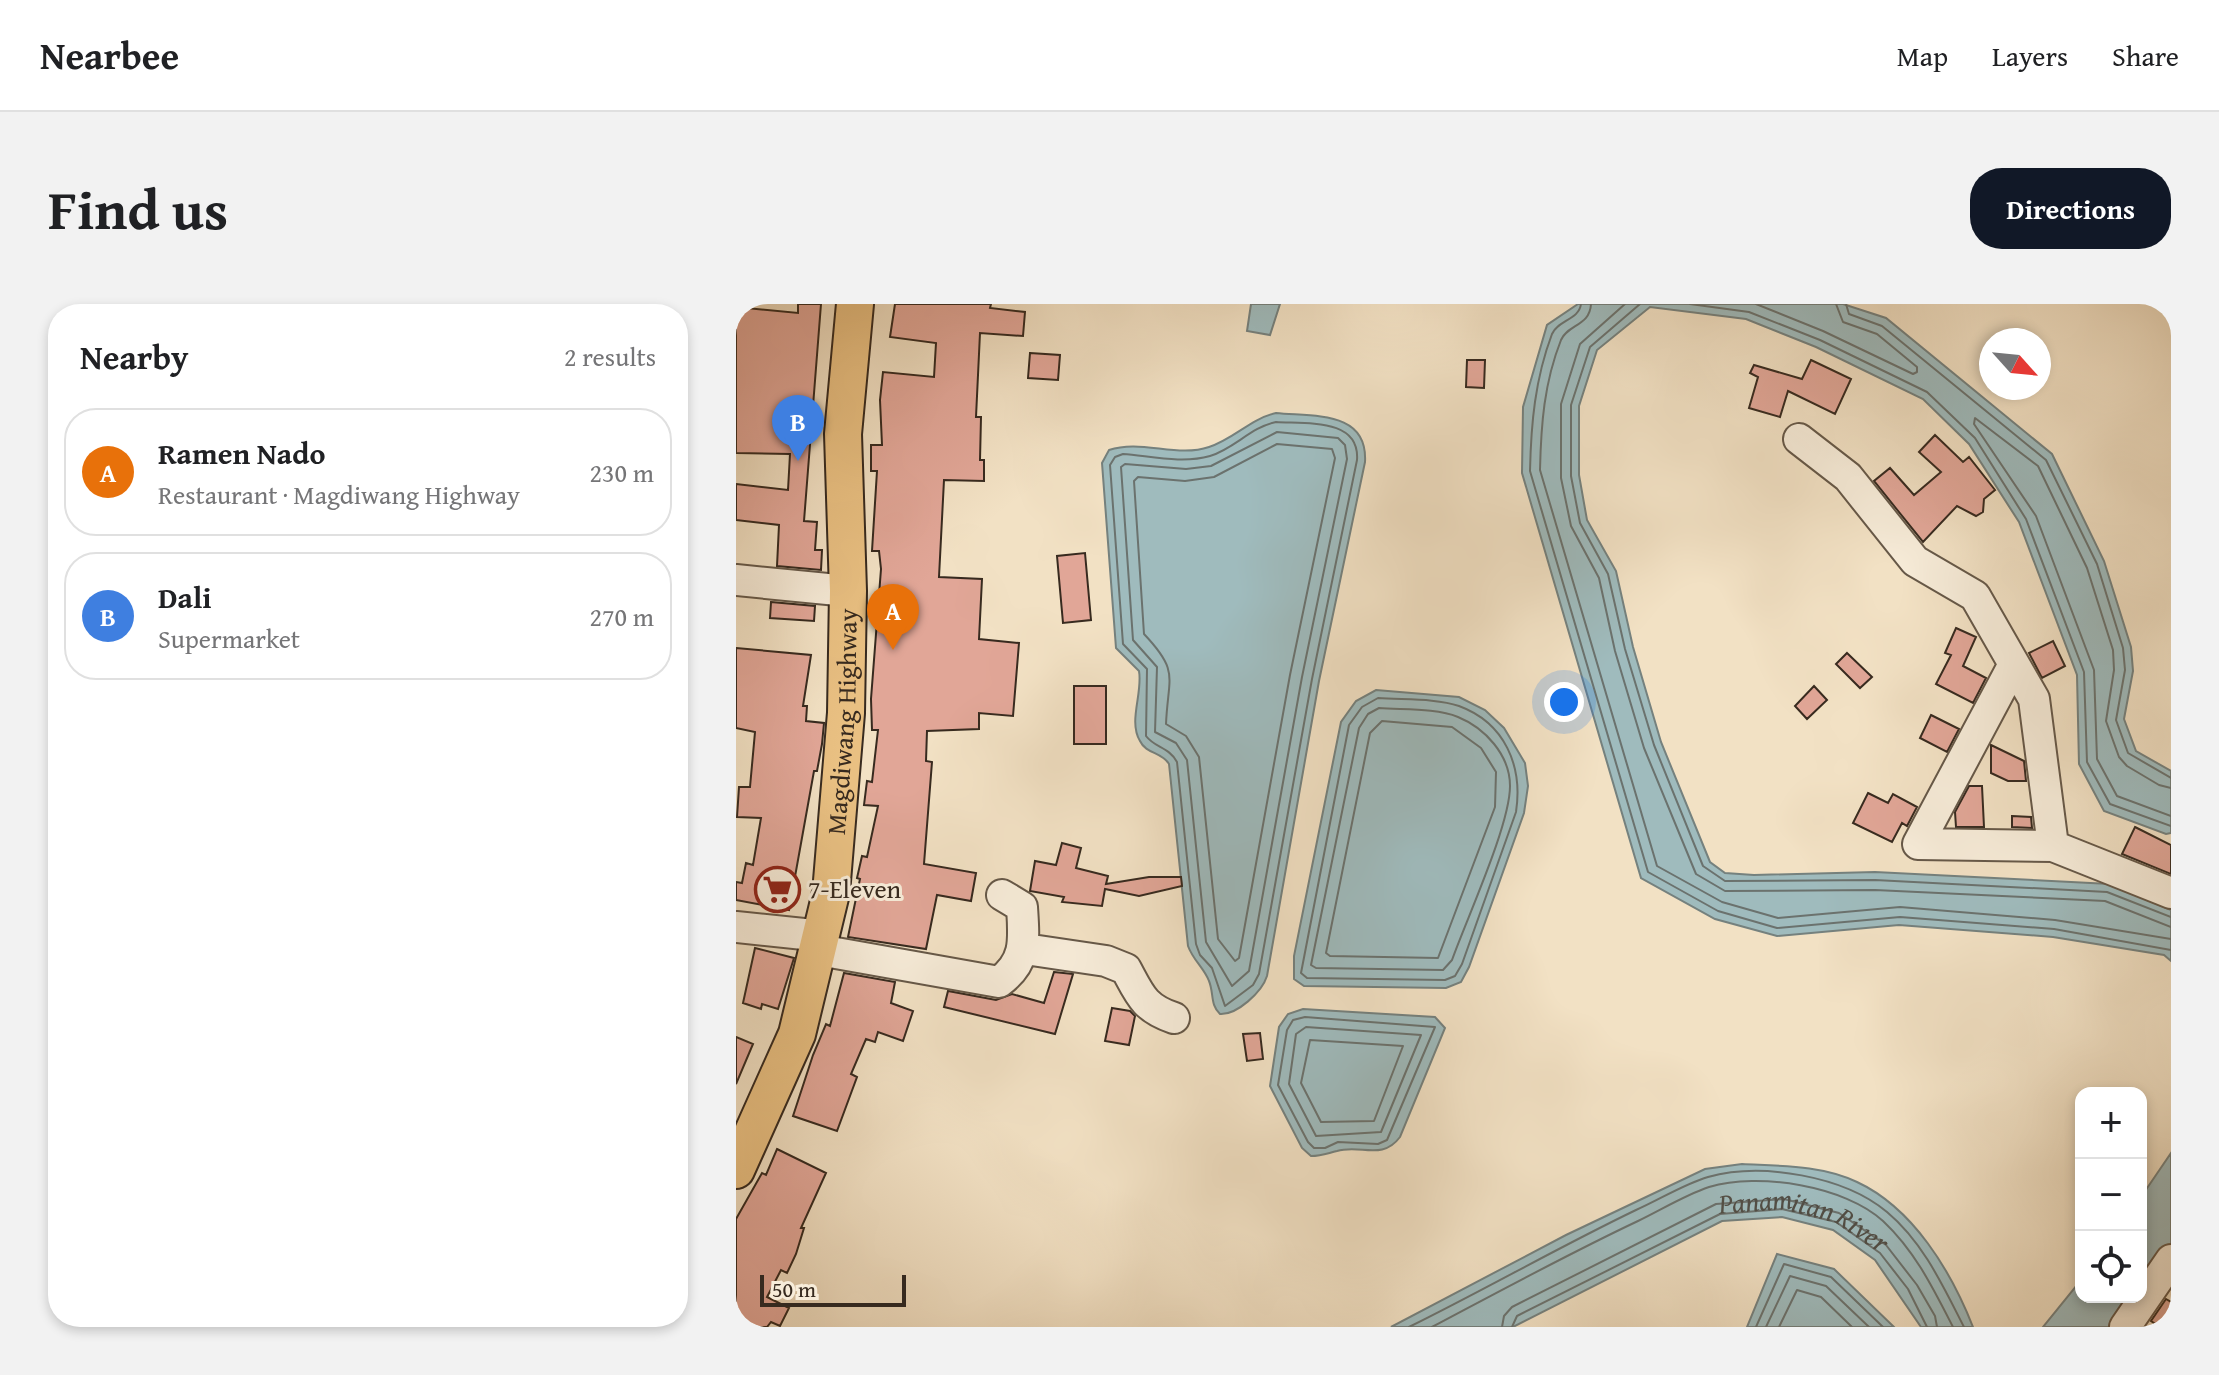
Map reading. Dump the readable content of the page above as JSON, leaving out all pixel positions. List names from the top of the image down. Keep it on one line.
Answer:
{"streets":{"main road":["Magdiwang Highway"]},"water":["Panamitan River"],"places":{"supermarket":["7-Eleven"]},"scale_bar":"50 m","north":"bottom right","page":{"header":"Nearbee","nav":["Map","Layers","Share"],"title":"Find us","buttons":"Directions","heading":["Nearby","2 results"],"pins":["B","A"],"list":[{"mark":"A","name":"Ramen Nado","note":"Restaurant · Magdiwang Highway","value":"230 m"},{"mark":"B","name":"Dali","note":"Supermarket","value":"270 m"}],"map_buttons":["+","−"],"scale":"50 m"}}
